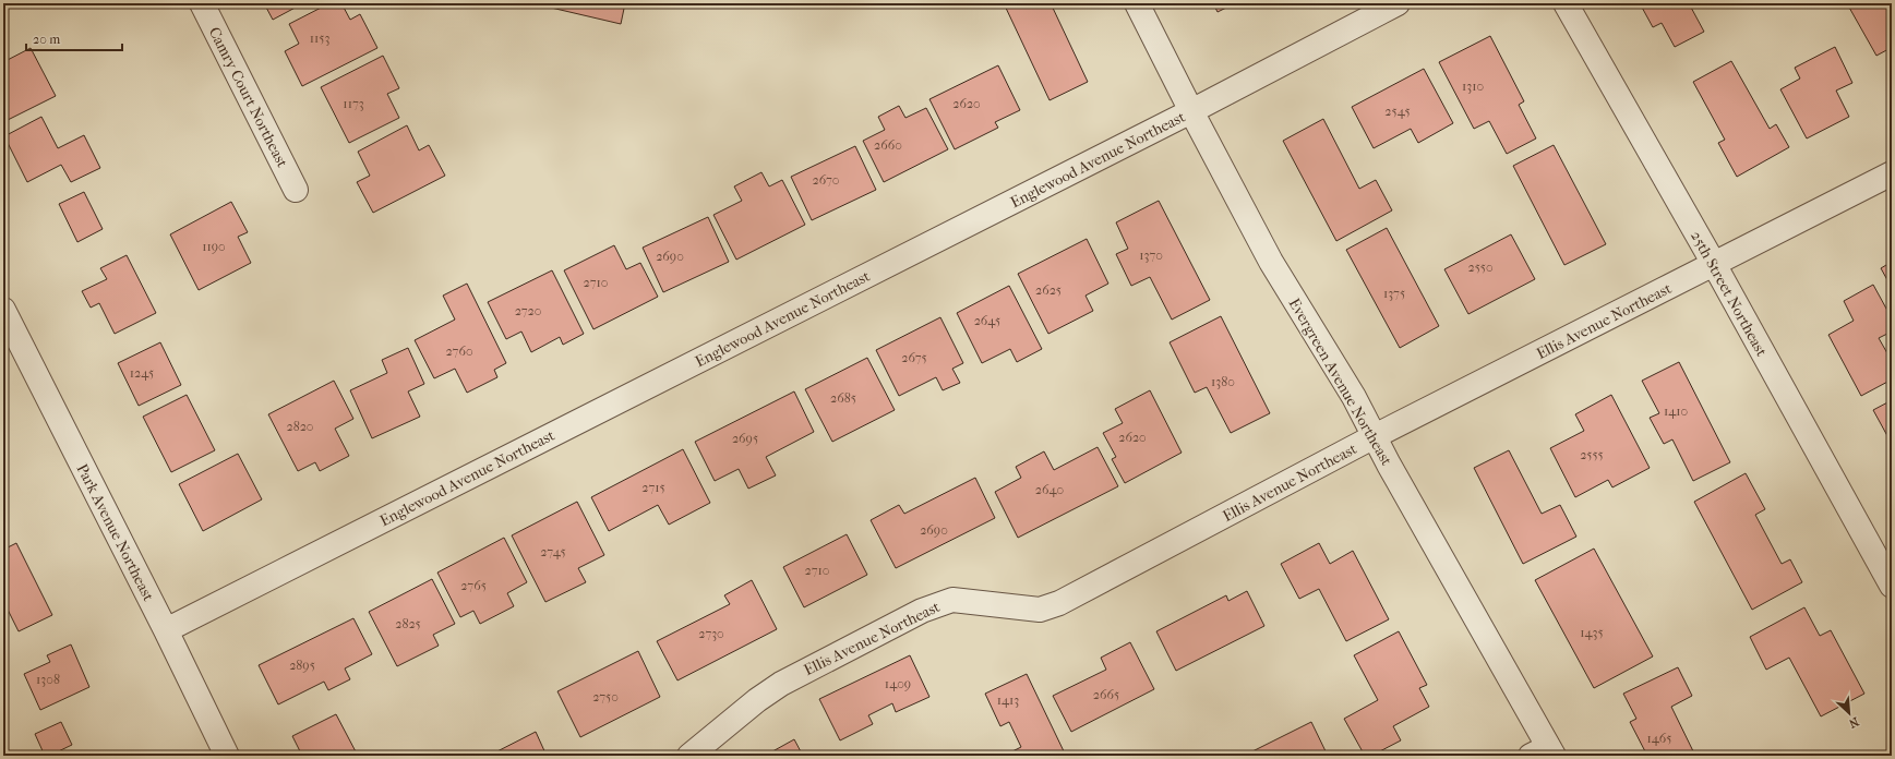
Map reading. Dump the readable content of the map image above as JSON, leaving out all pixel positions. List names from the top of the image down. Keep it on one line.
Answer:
{"streets":{"street":["Camry Court Northeast","Englewood Avenue Northeast","25th Street Northeast","Ellis Avenue Northeast","Evergreen Avenue Northeast","Park Avenue Northeast"]},"crossings":[["Englewood Avenue Northeast","Evergreen Avenue Northeast"],["Englewood Avenue Northeast","Park Avenue Northeast"],["25th Street Northeast","Ellis Avenue Northeast"],["Ellis Avenue Northeast","Evergreen Avenue Northeast"]],"house_numbers":["1153","1310","1173","2620","2545","2660","2670","1190","1370","2690","2550","2710","2625","1375","2720","2645","2760","2675","1245","1380","2685","1410","2820","2620","2695","2555","2715","2640","2690","2745","2710","2765","2825","1435","2730","2895","1308","1409","2665","2750","1413","1465"],"scale_bar":"20 m","north":"bottom right"}
